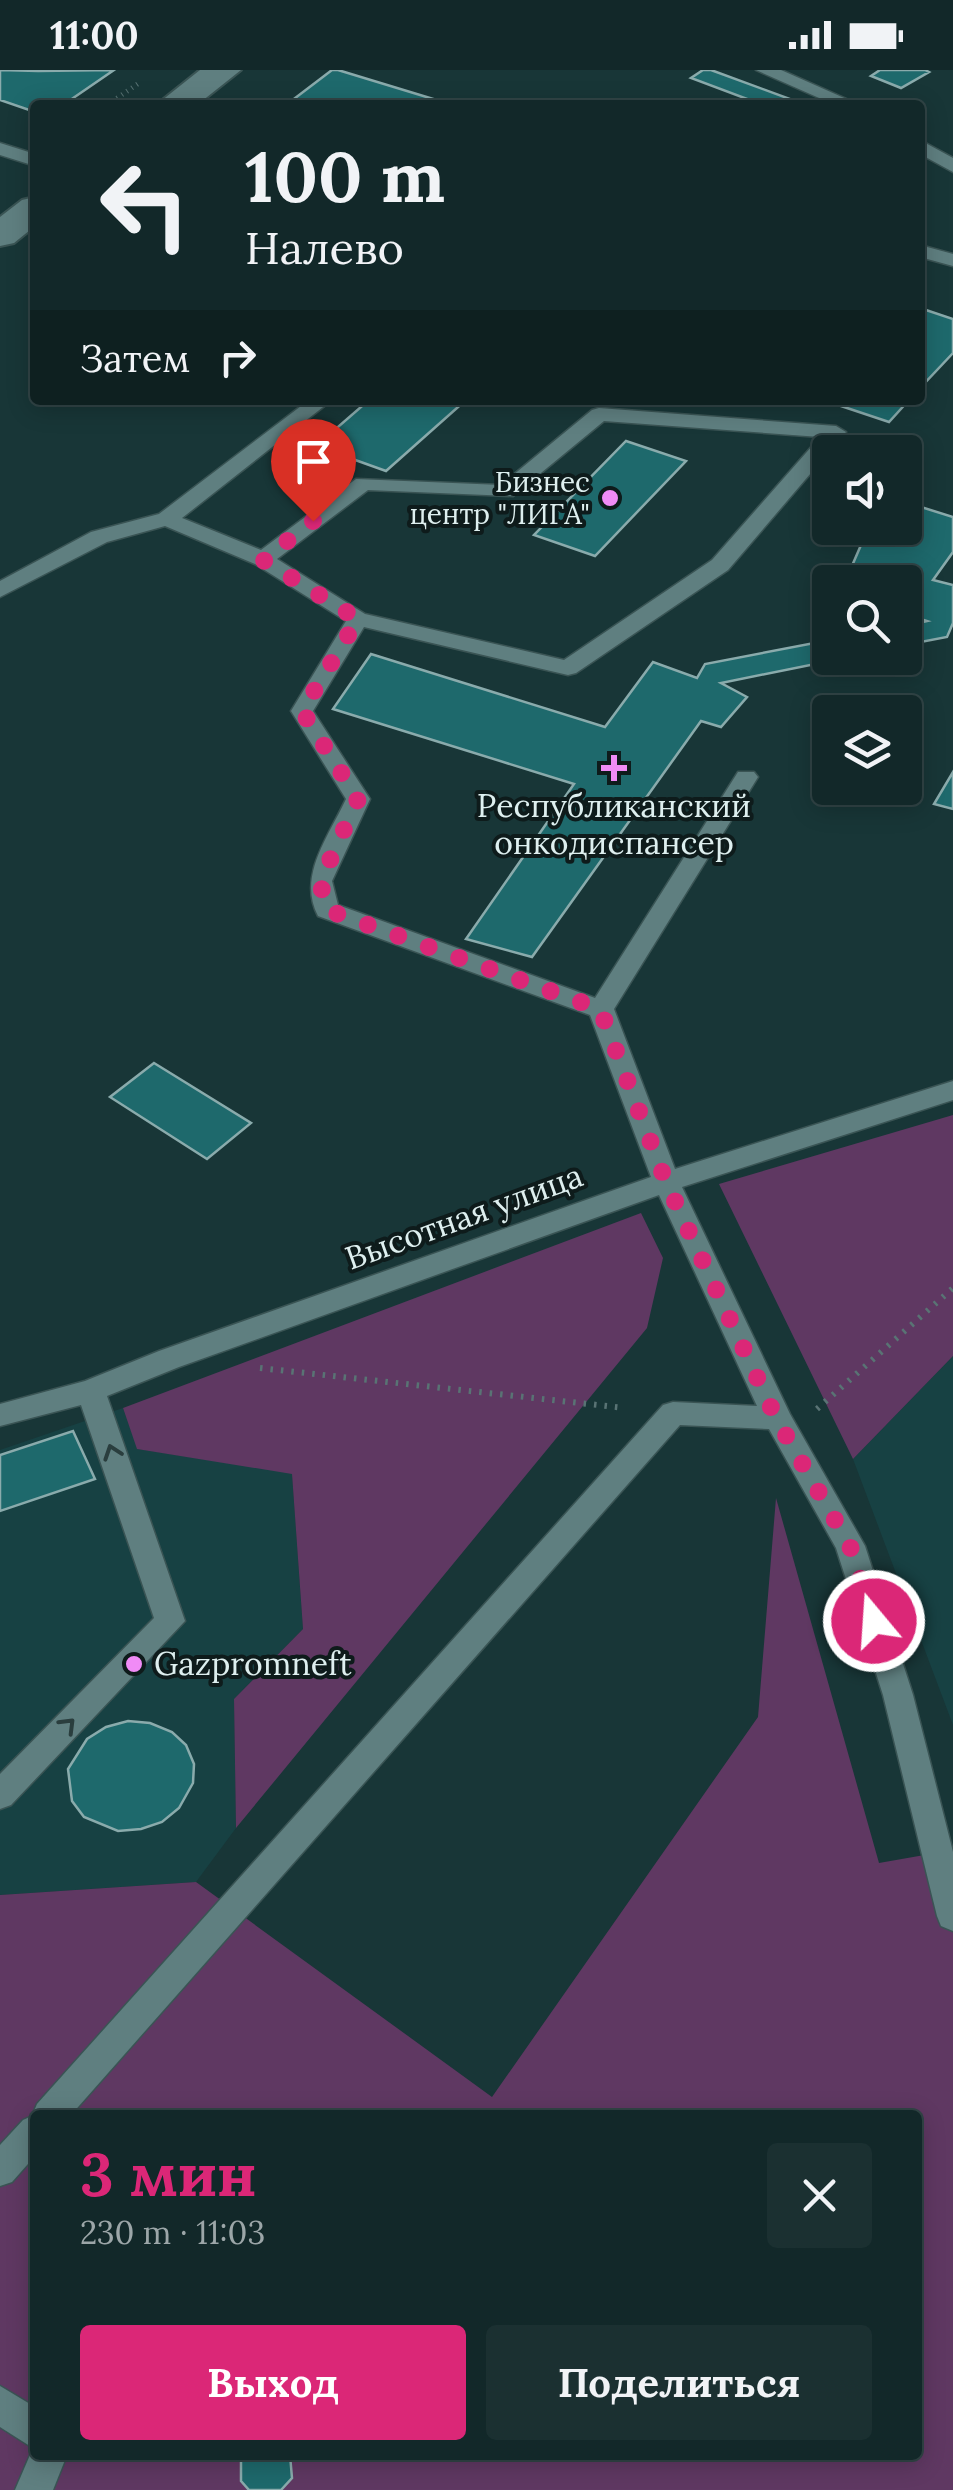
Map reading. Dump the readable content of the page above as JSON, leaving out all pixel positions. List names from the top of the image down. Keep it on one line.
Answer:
{"streets":{"lane":["Высотная улица"]},"places":{"other":["Бизнес центр \"ЛИГА\"","Gazpromneft"],"health":["Республиканский онкодиспансер"]},"page":{"status":"11:00","turn":["100 m","Налево"],"then":"Затем","heading":["3 мин","230 m · 11:03"],"buttons":["Выход","Поделиться"]}}
